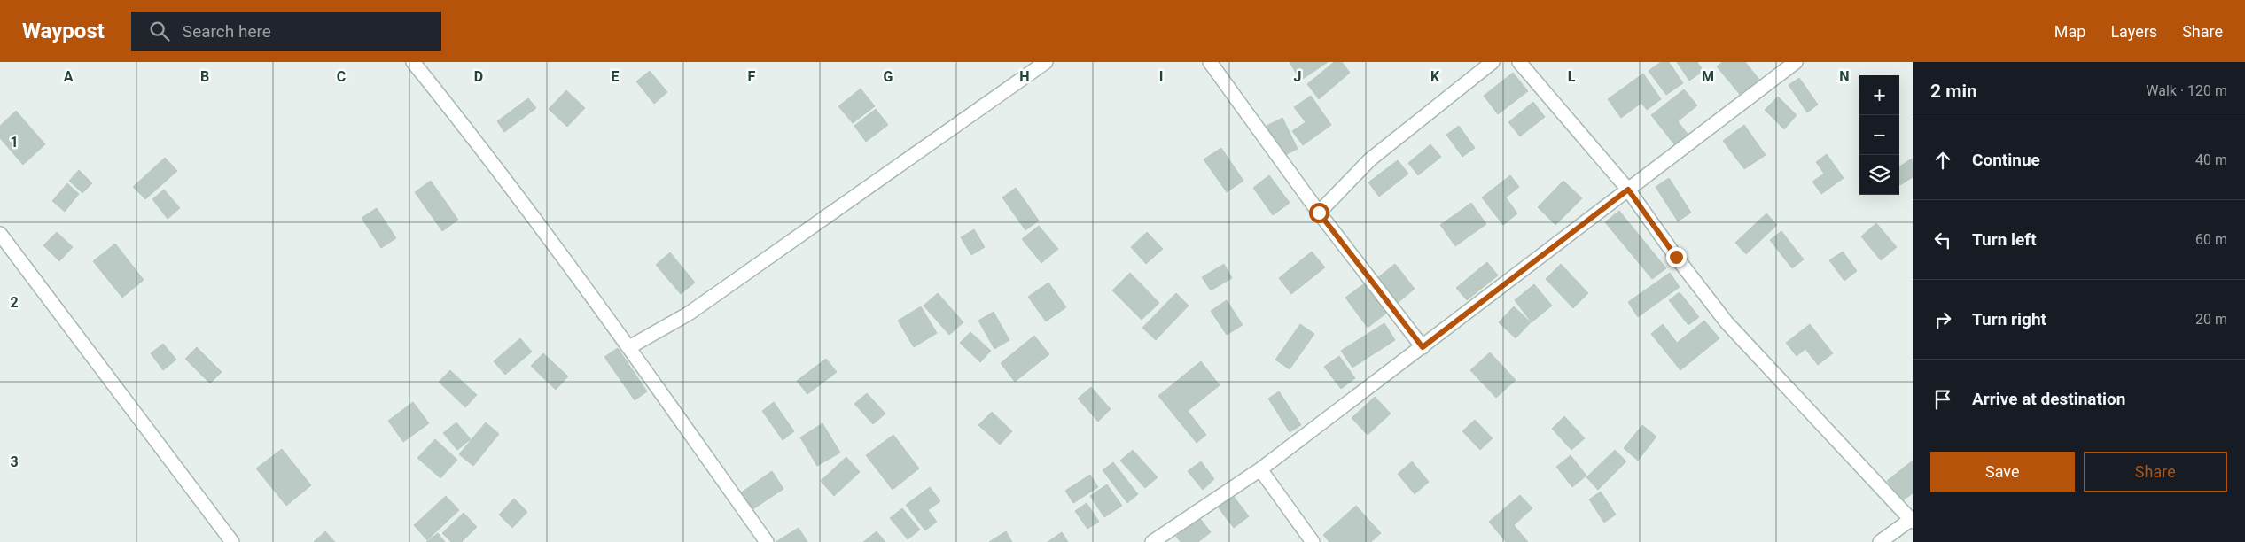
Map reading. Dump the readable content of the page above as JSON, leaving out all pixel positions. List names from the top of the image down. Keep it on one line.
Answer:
{"page":{"header":"Waypost","search":"Search here","nav":["Map","Layers","Share"],"heading":["2 min","Walk · 120 m"],"map_buttons":["+","−"],"list":[["Continue","40 m"],["Turn left","60 m"],["Turn right","20 m"],"Arrive at destination"],"buttons":["Save","Share"]},"grid":{"columns":["A","B","C","D","E","F","G","H","I","J","K","L","M","N"],"rows":["1","2","3"]}}
